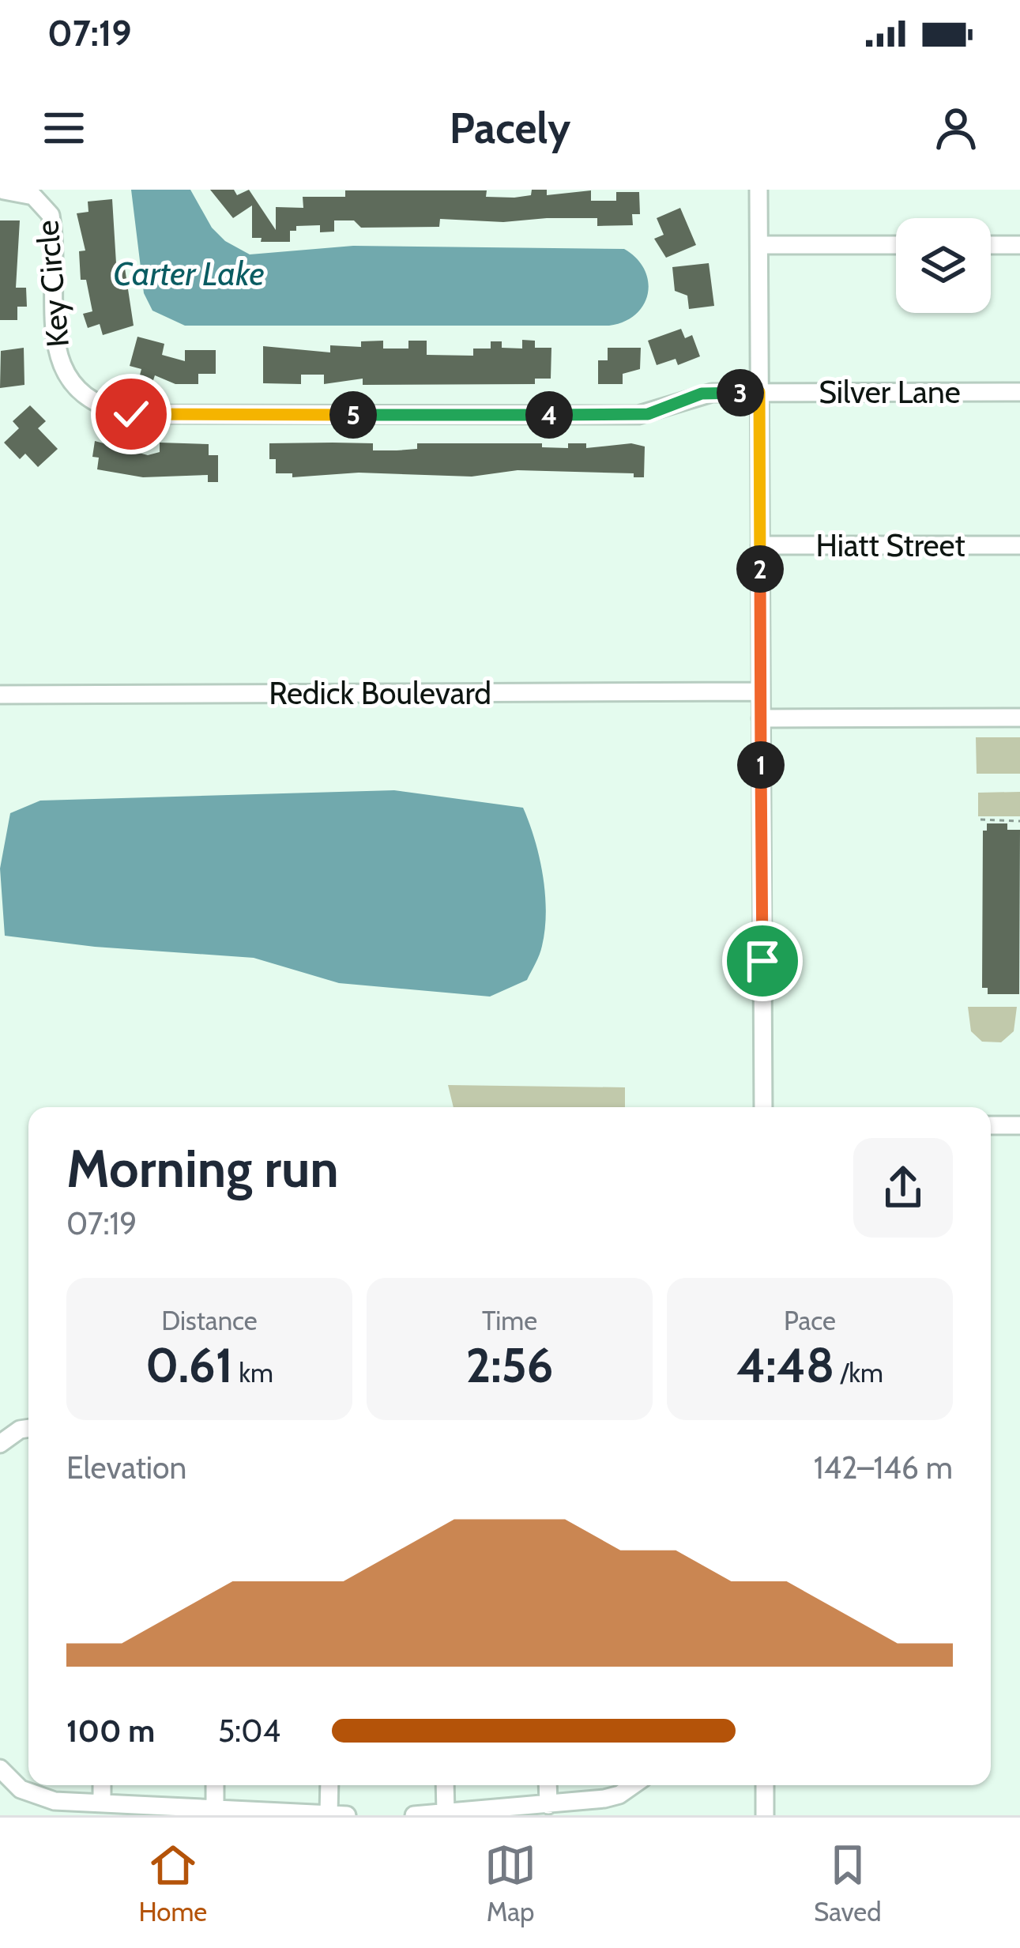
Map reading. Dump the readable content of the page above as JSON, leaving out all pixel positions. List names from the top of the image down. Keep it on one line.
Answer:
{"streets":{"street":["Key Circle","Silver Lane","Hiatt Street","Redick Boulevard"]},"crossings":[["Key Circle","Silver Lane"]],"water":["Carter Lake"],"page":{"status":"07:19","header":"Pacely","pins":["3","4","5","2","1"],"heading":["Morning run","07:19"],"stats":[["Distance","0.61 km"],["Time","2:56"],["Pace","4:48 /km"]],"chart":["Elevation","142–146 m"],"list":[{"name":"100 m","note":"5:04"}],"tabs":["Home","Map","Saved"]}}
